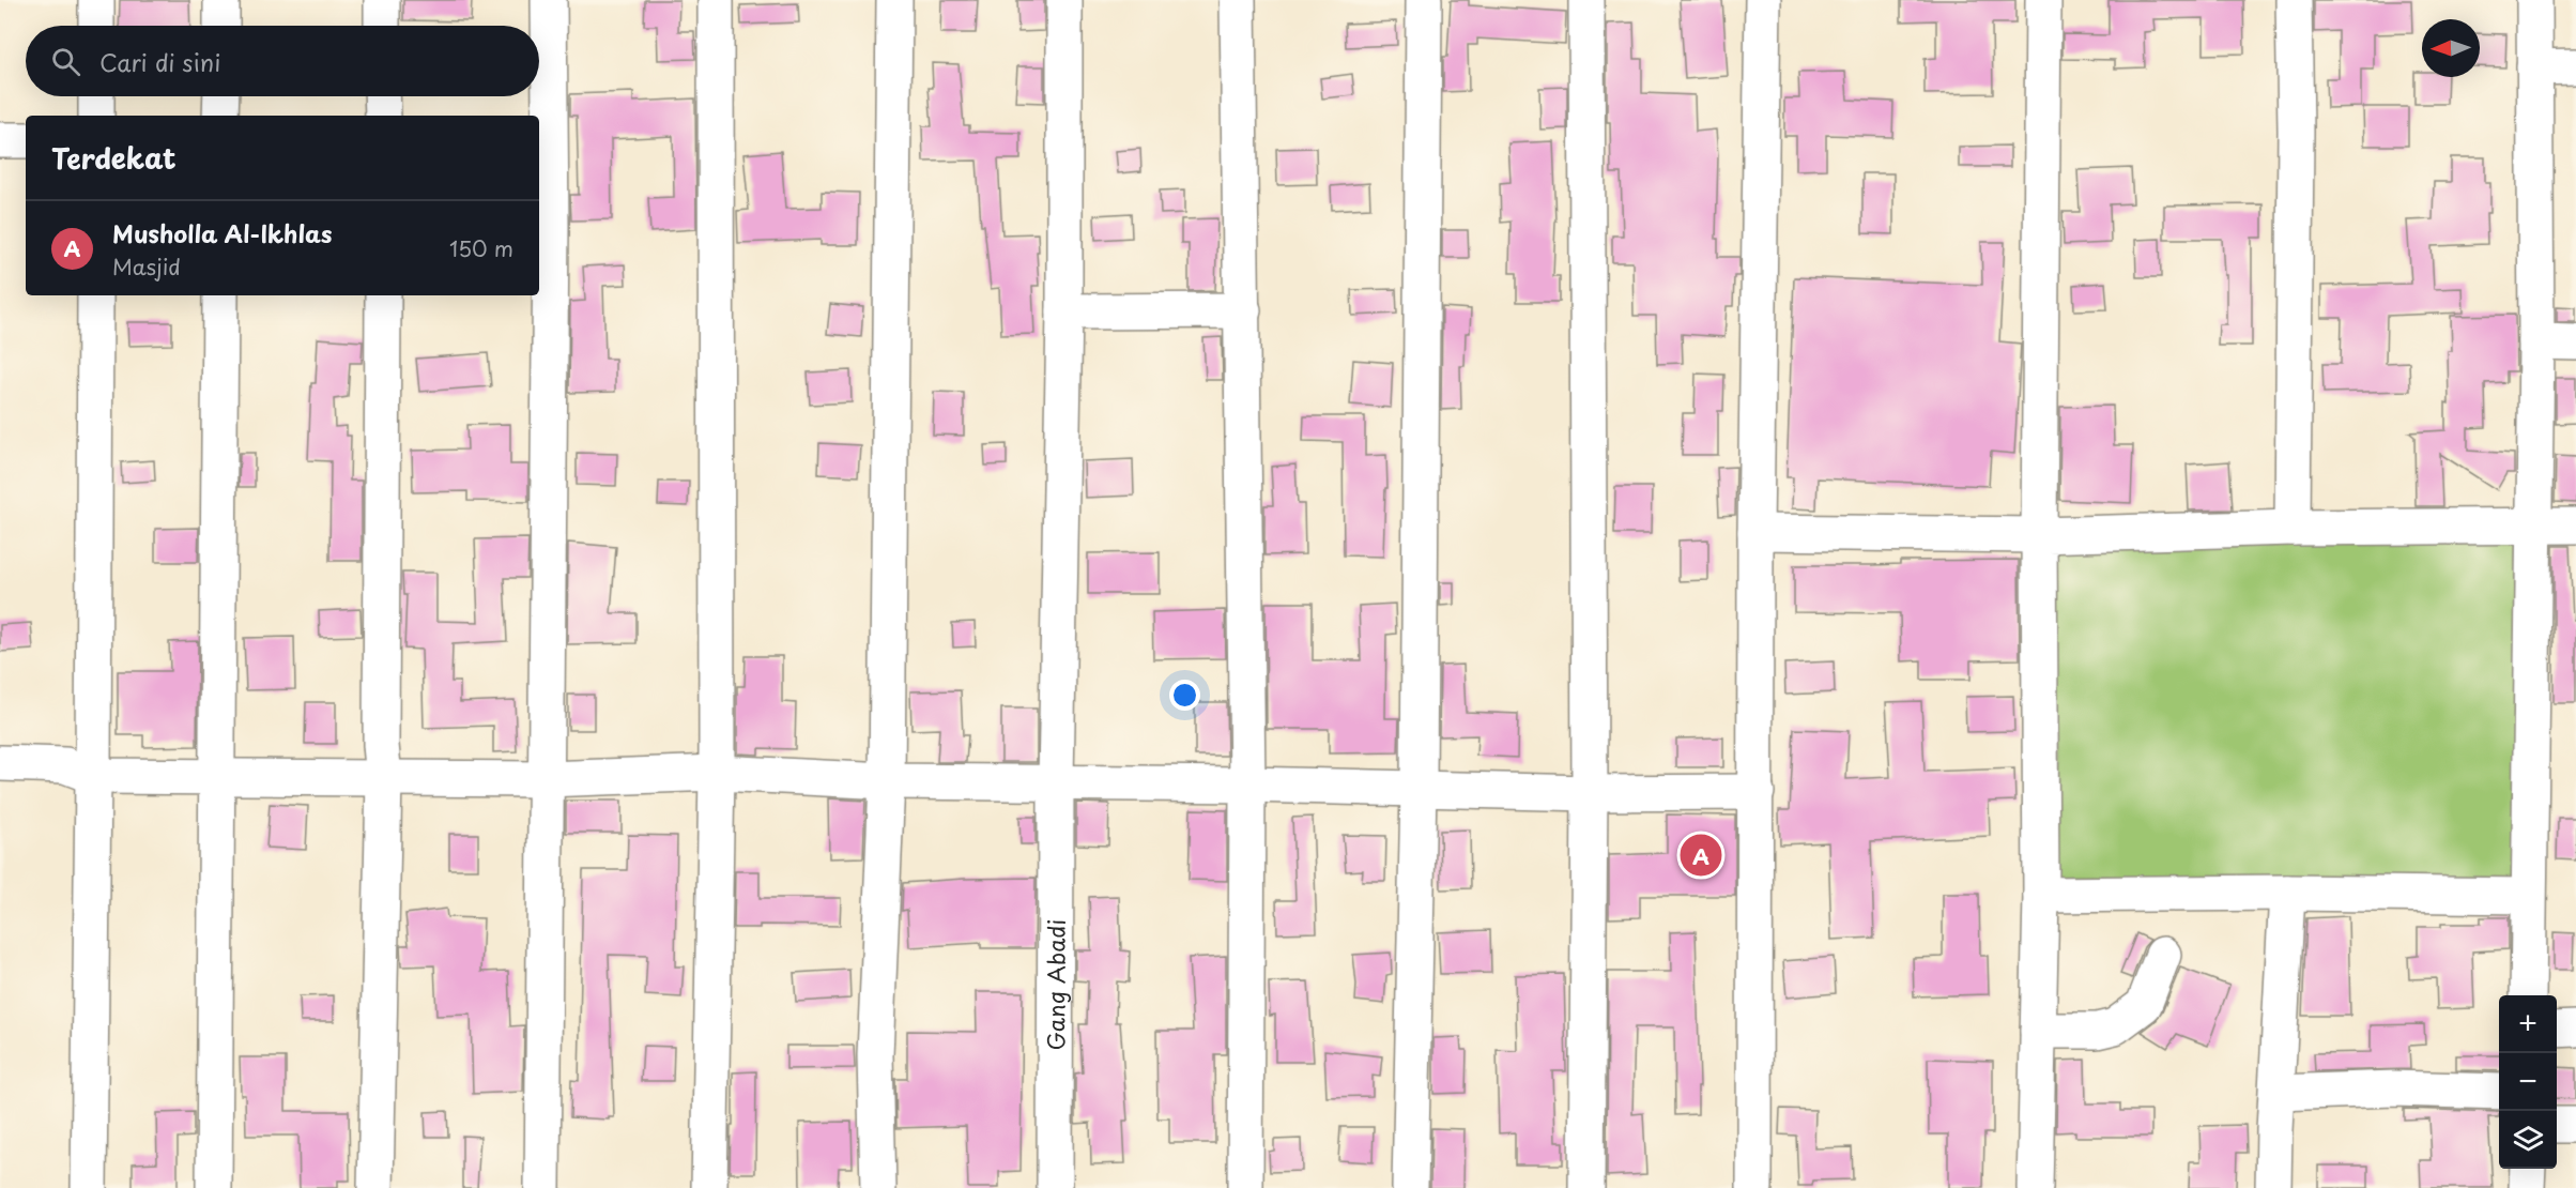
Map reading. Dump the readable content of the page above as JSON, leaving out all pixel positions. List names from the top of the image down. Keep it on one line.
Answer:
{"streets":{"street":["Gang Abadi"]},"north":"left","page":{"search":"Cari di sini","heading":"Terdekat","list":[{"mark":"A","name":"Musholla Al-Ikhlas","note":"Masjid","value":"150 m"}],"pins":"A","map_buttons":["+","−"]}}
